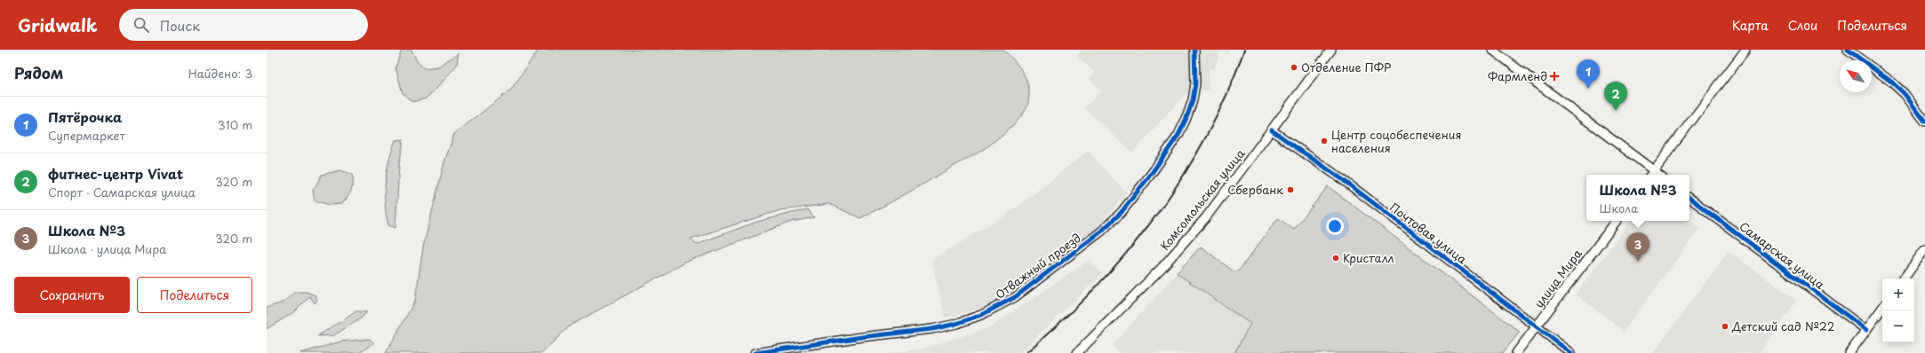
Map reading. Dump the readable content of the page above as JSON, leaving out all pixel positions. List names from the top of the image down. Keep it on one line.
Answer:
{"streets":{"street":["Комсомольская улица","Почтовая улица","Самарская улица","Отважный проезд","улица Мира"]},"crossings":[["Комсомольская улица","Почтовая улица"],["Почтовая улица","улица Мира"]],"places":{"other":["Отделение ПФР","Центр соцобеспечения населения","Сбербанк","Кристалл","Детский сад №22"],"health":["Фармленд"]},"north":"top left","page":{"header":"Gridwalk","search":"Поиск","nav":["Карта","Слои","Поделиться"],"heading":["Рядом","Найдено: 3"],"pins":["1","2","3"],"list":[{"mark":"1","name":"Пятёрочка","note":"Супермаркет","value":"310 m"},{"mark":"2","name":"фитнес-центр Vivat","note":"Спорт · Самарская улица","value":"320 m"},{"mark":"3","name":"Школа №3","note":"Школа · улица Мира","value":"320 m"}],"popup":["Школа №3","Школа"],"buttons":["Сохранить","Поделиться"],"map_buttons":["+","−"]}}
